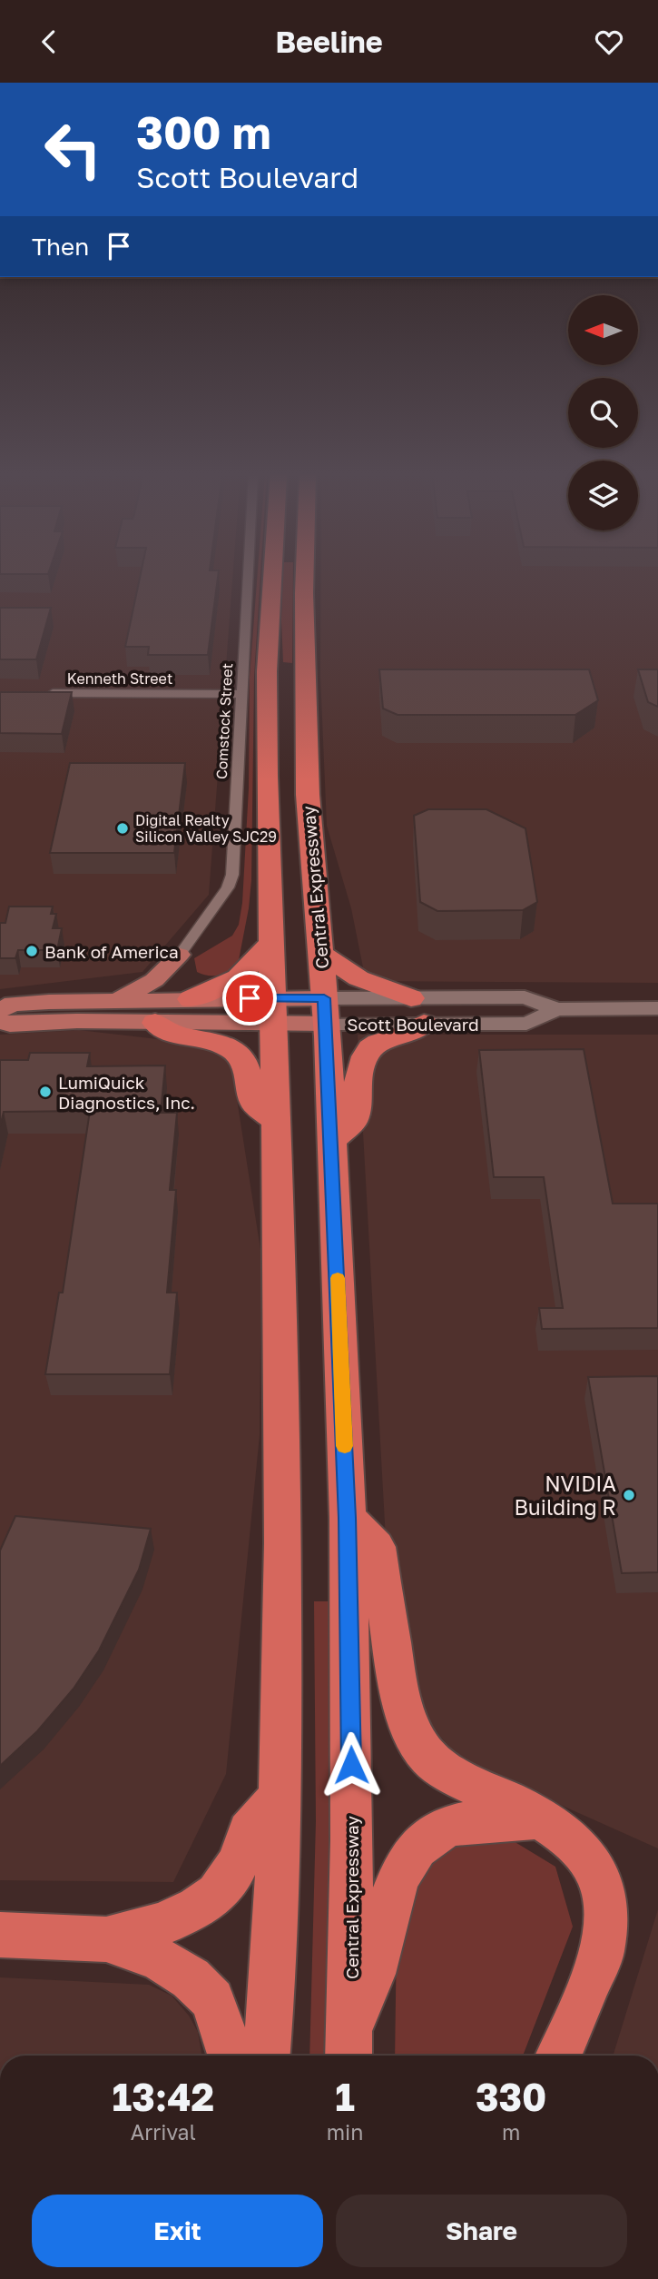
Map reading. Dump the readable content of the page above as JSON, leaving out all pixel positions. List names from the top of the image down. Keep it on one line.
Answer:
{"streets":{"highway":["Central Expressway"],"main road":["Scott Boulevard"],"street":["Kenneth Street","Comstock Street"]},"crossings":[["Kenneth Street","Comstock Street"],["Central Expressway","Scott Boulevard"]],"places":["Digital Realty Silicon Valley SJC29","Bank of America","LumiQuick Diagnostics, Inc.","NVIDIA Building R"],"north":"left","page":{"header":"Beeline","turn":["300 m","Scott Boulevard"],"then":"Then","eta":["13:42","Arrival","1","min","330","m"],"buttons":["Exit","Share"]}}
